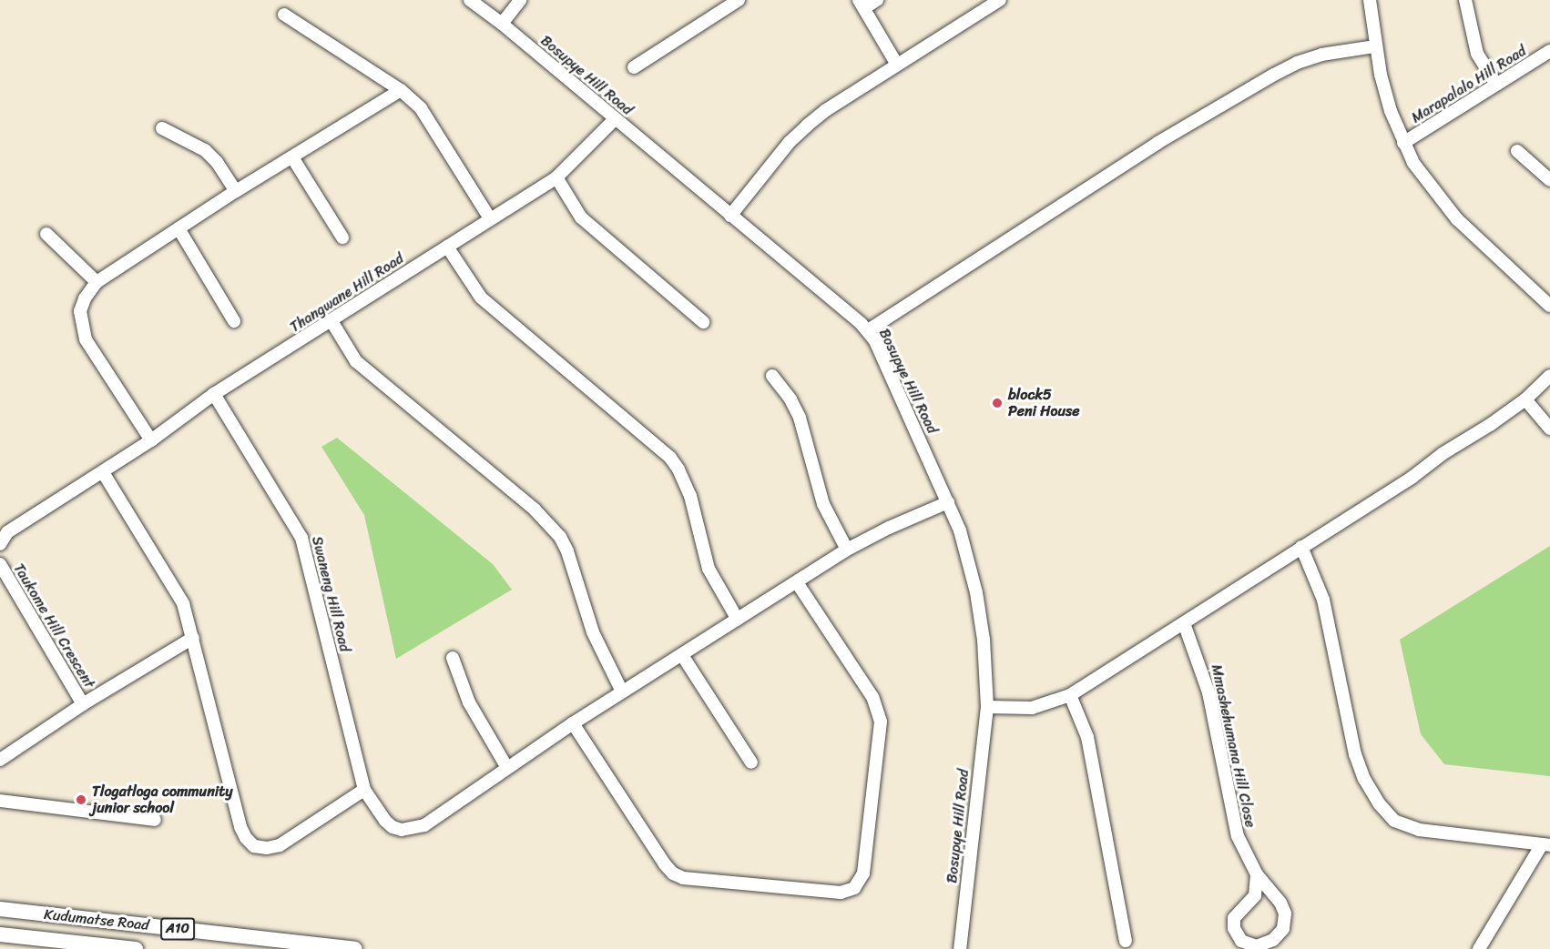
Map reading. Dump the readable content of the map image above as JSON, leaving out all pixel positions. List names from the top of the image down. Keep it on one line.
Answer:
{"streets":{"main road":["Kudumatse Road","A10"],"street":["Bosupye Hill Road","Marapalalo Hill Road","Thangwane Hill Road","Swaneng Hill Road","Taukome Hill Crescent","Mmashehumana Hill Close"]},"crossings":[["Bosupye Hill Road","Thangwane Hill Road"],["Thangwane Hill Road","Swaneng Hill Road"]],"places":["block5 Peni House","Tlogatloga community junior school"]}
